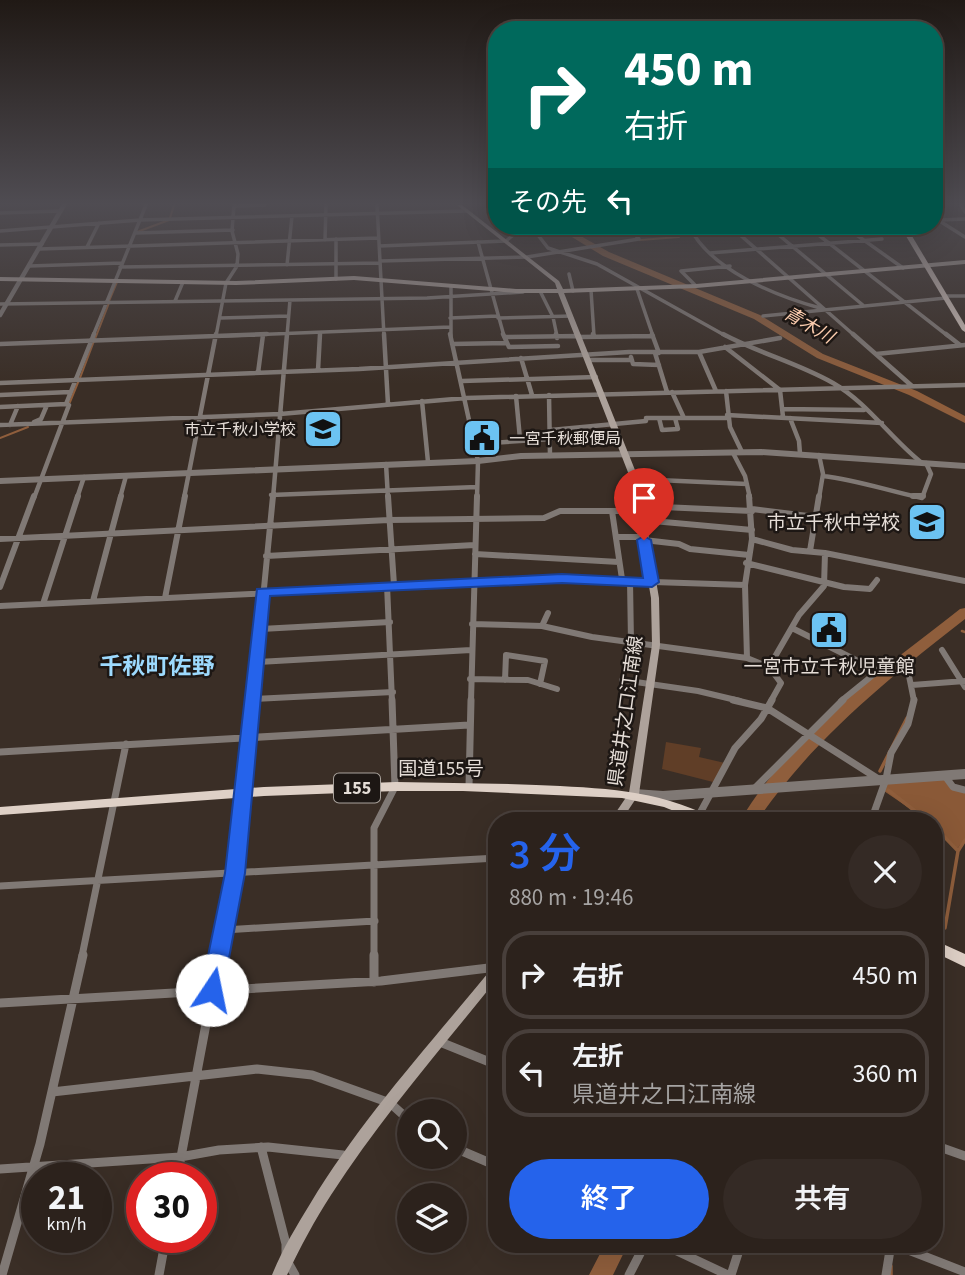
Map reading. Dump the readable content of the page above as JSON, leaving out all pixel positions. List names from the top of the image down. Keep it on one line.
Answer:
{"streets":{"highway":["国道155号","155"],"main road":["県道井之口江南線"]},"crossings":[["県道井之口江南線","国道155号"]],"districts":["千秋町佐野"],"water":["青木川"],"places":{"school or university":["市立千秋小学校","市立千秋中学校"],"public building":["一宮千秋郵便局","一宮市立千秋児童館"]},"page":{"turn":["450 m","右折"],"then":"その先","heading":["3 分","880 m · 19:46"],"list":[{"name":"右折","value":"450 m"},{"name":"左折","note":"県道井之口江南線","value":"360 m"}],"buttons":["終了","共有"],"speed":"21 km/h","limit":"30"}}
